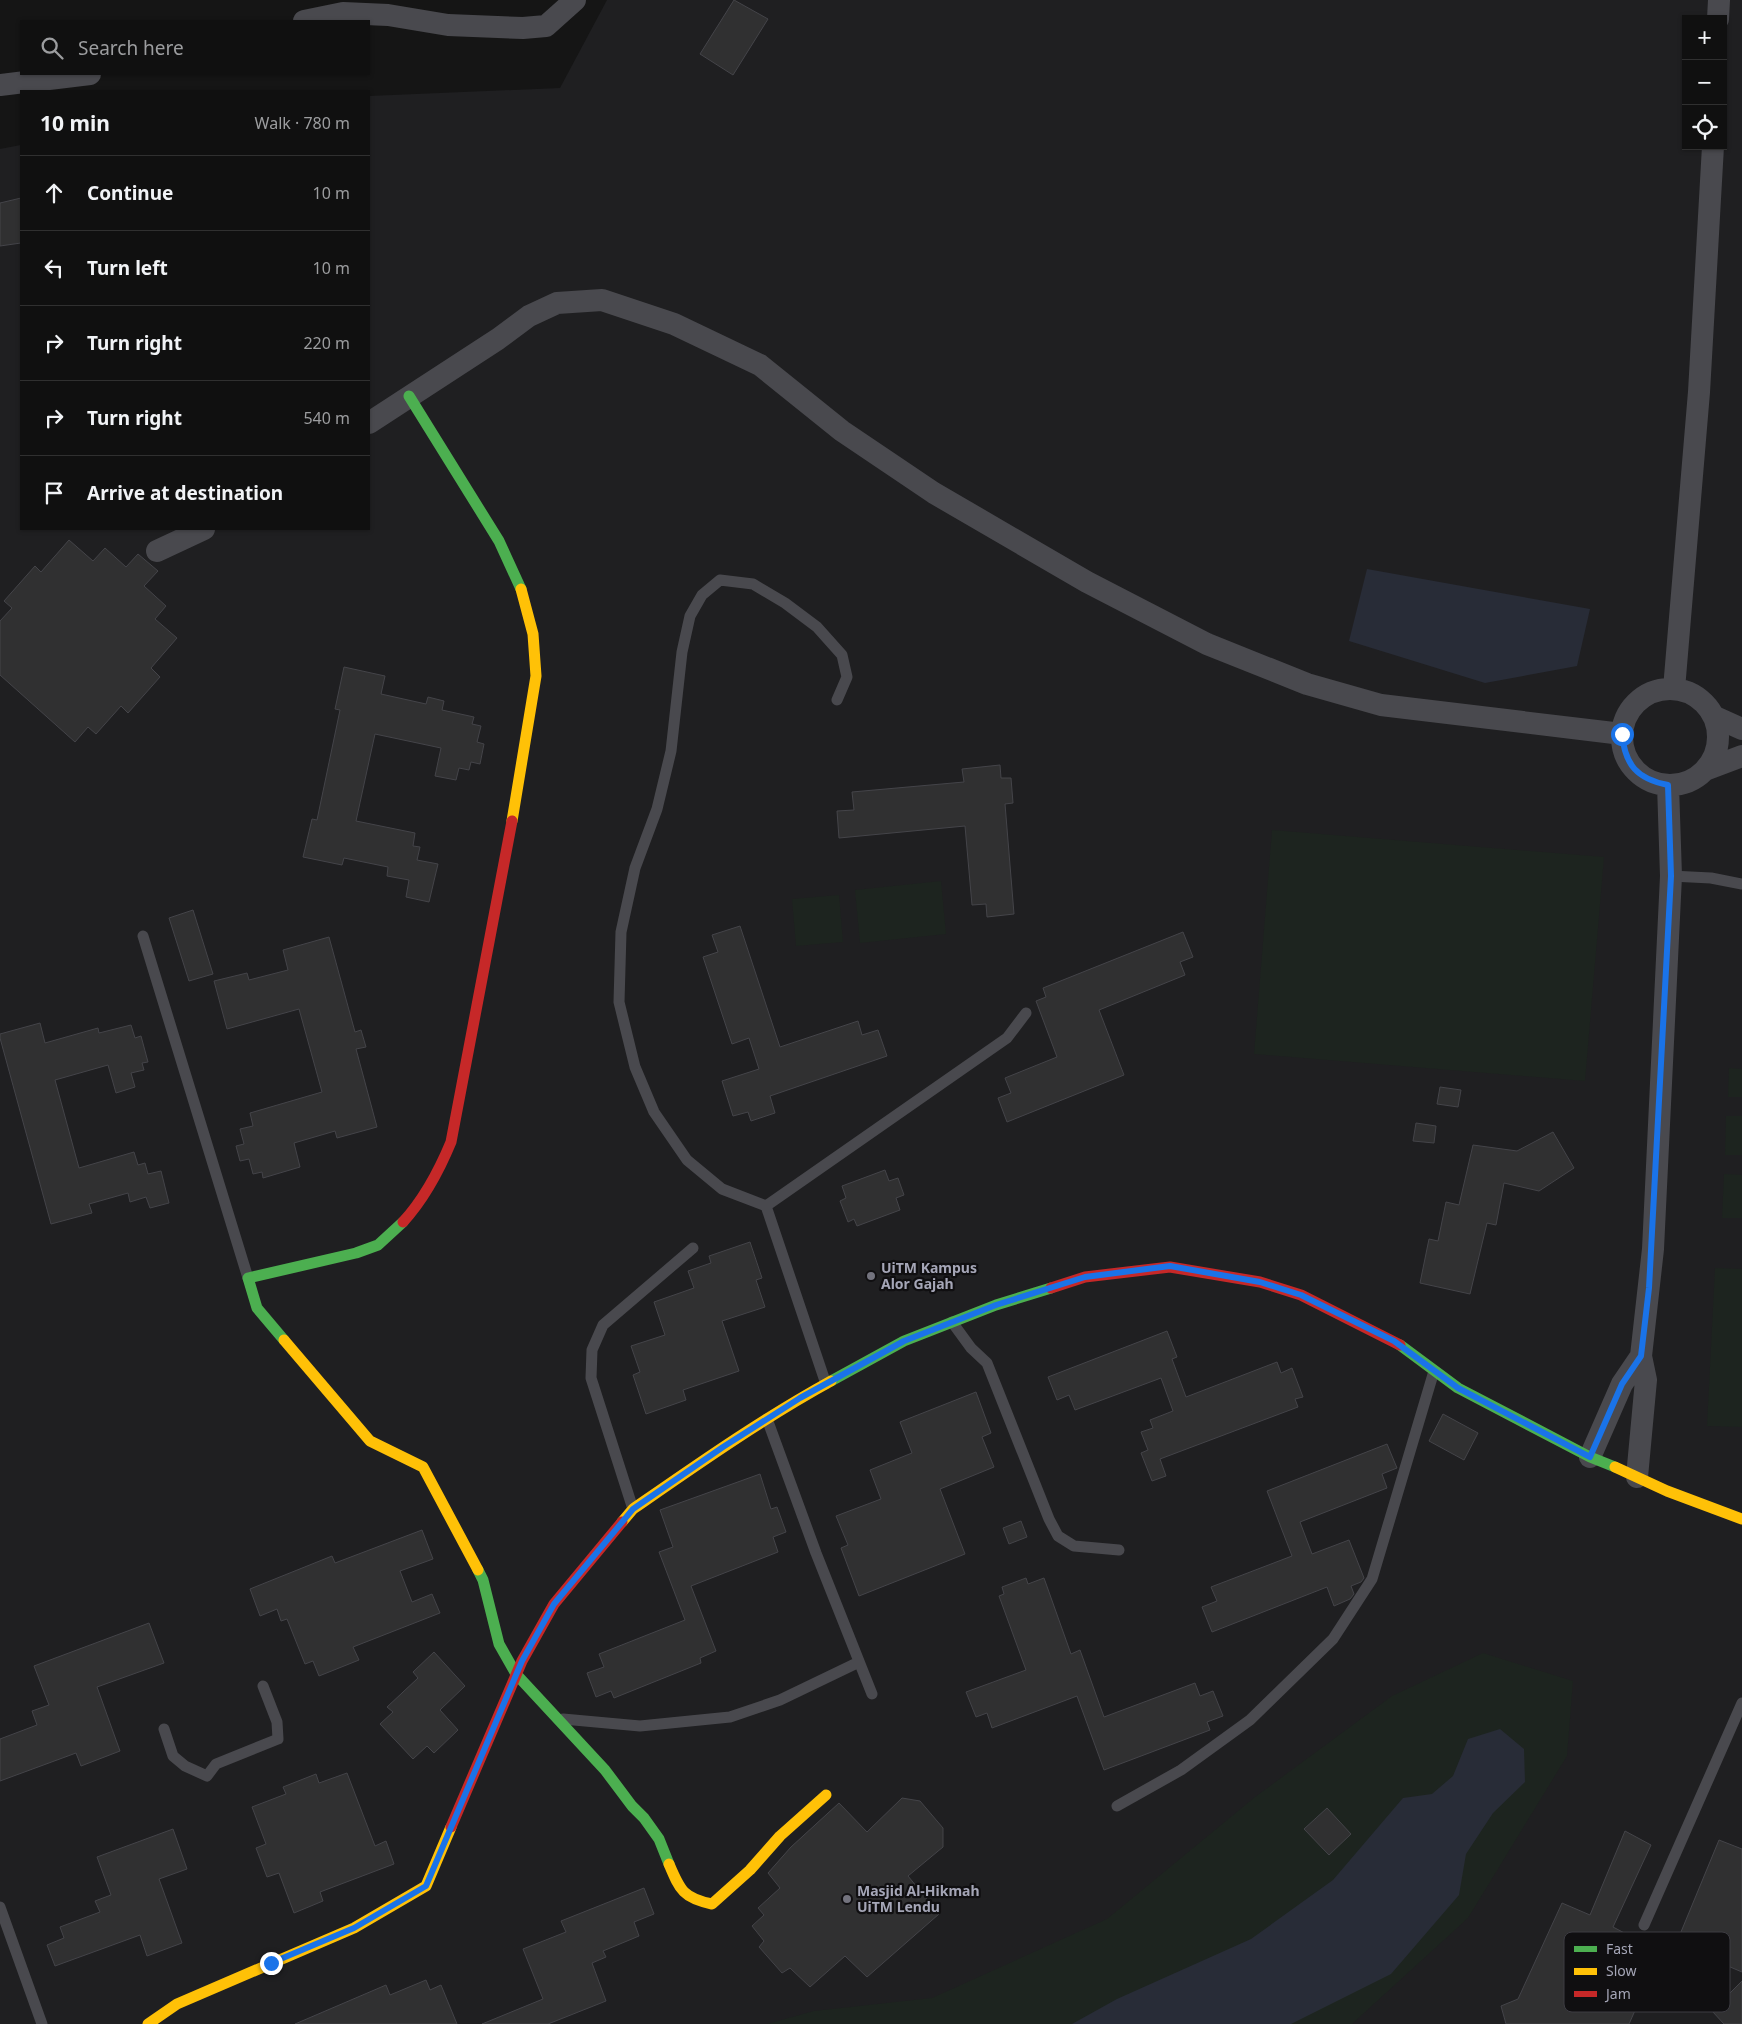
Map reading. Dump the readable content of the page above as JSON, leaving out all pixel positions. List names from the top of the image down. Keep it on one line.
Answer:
{"places":["UiTM Kampus Alor Gajah","Masjid Al-Hikmah UiTM Lendu"],"legend":["Fast","Slow","Jam"],"page":{"map_buttons":["+","−"],"search":"Search here","heading":["10 min","Walk · 780 m"],"list":[["Continue","10 m"],["Turn left","10 m"],["Turn right","220 m"],["Turn right","540 m"],"Arrive at destination"]}}
